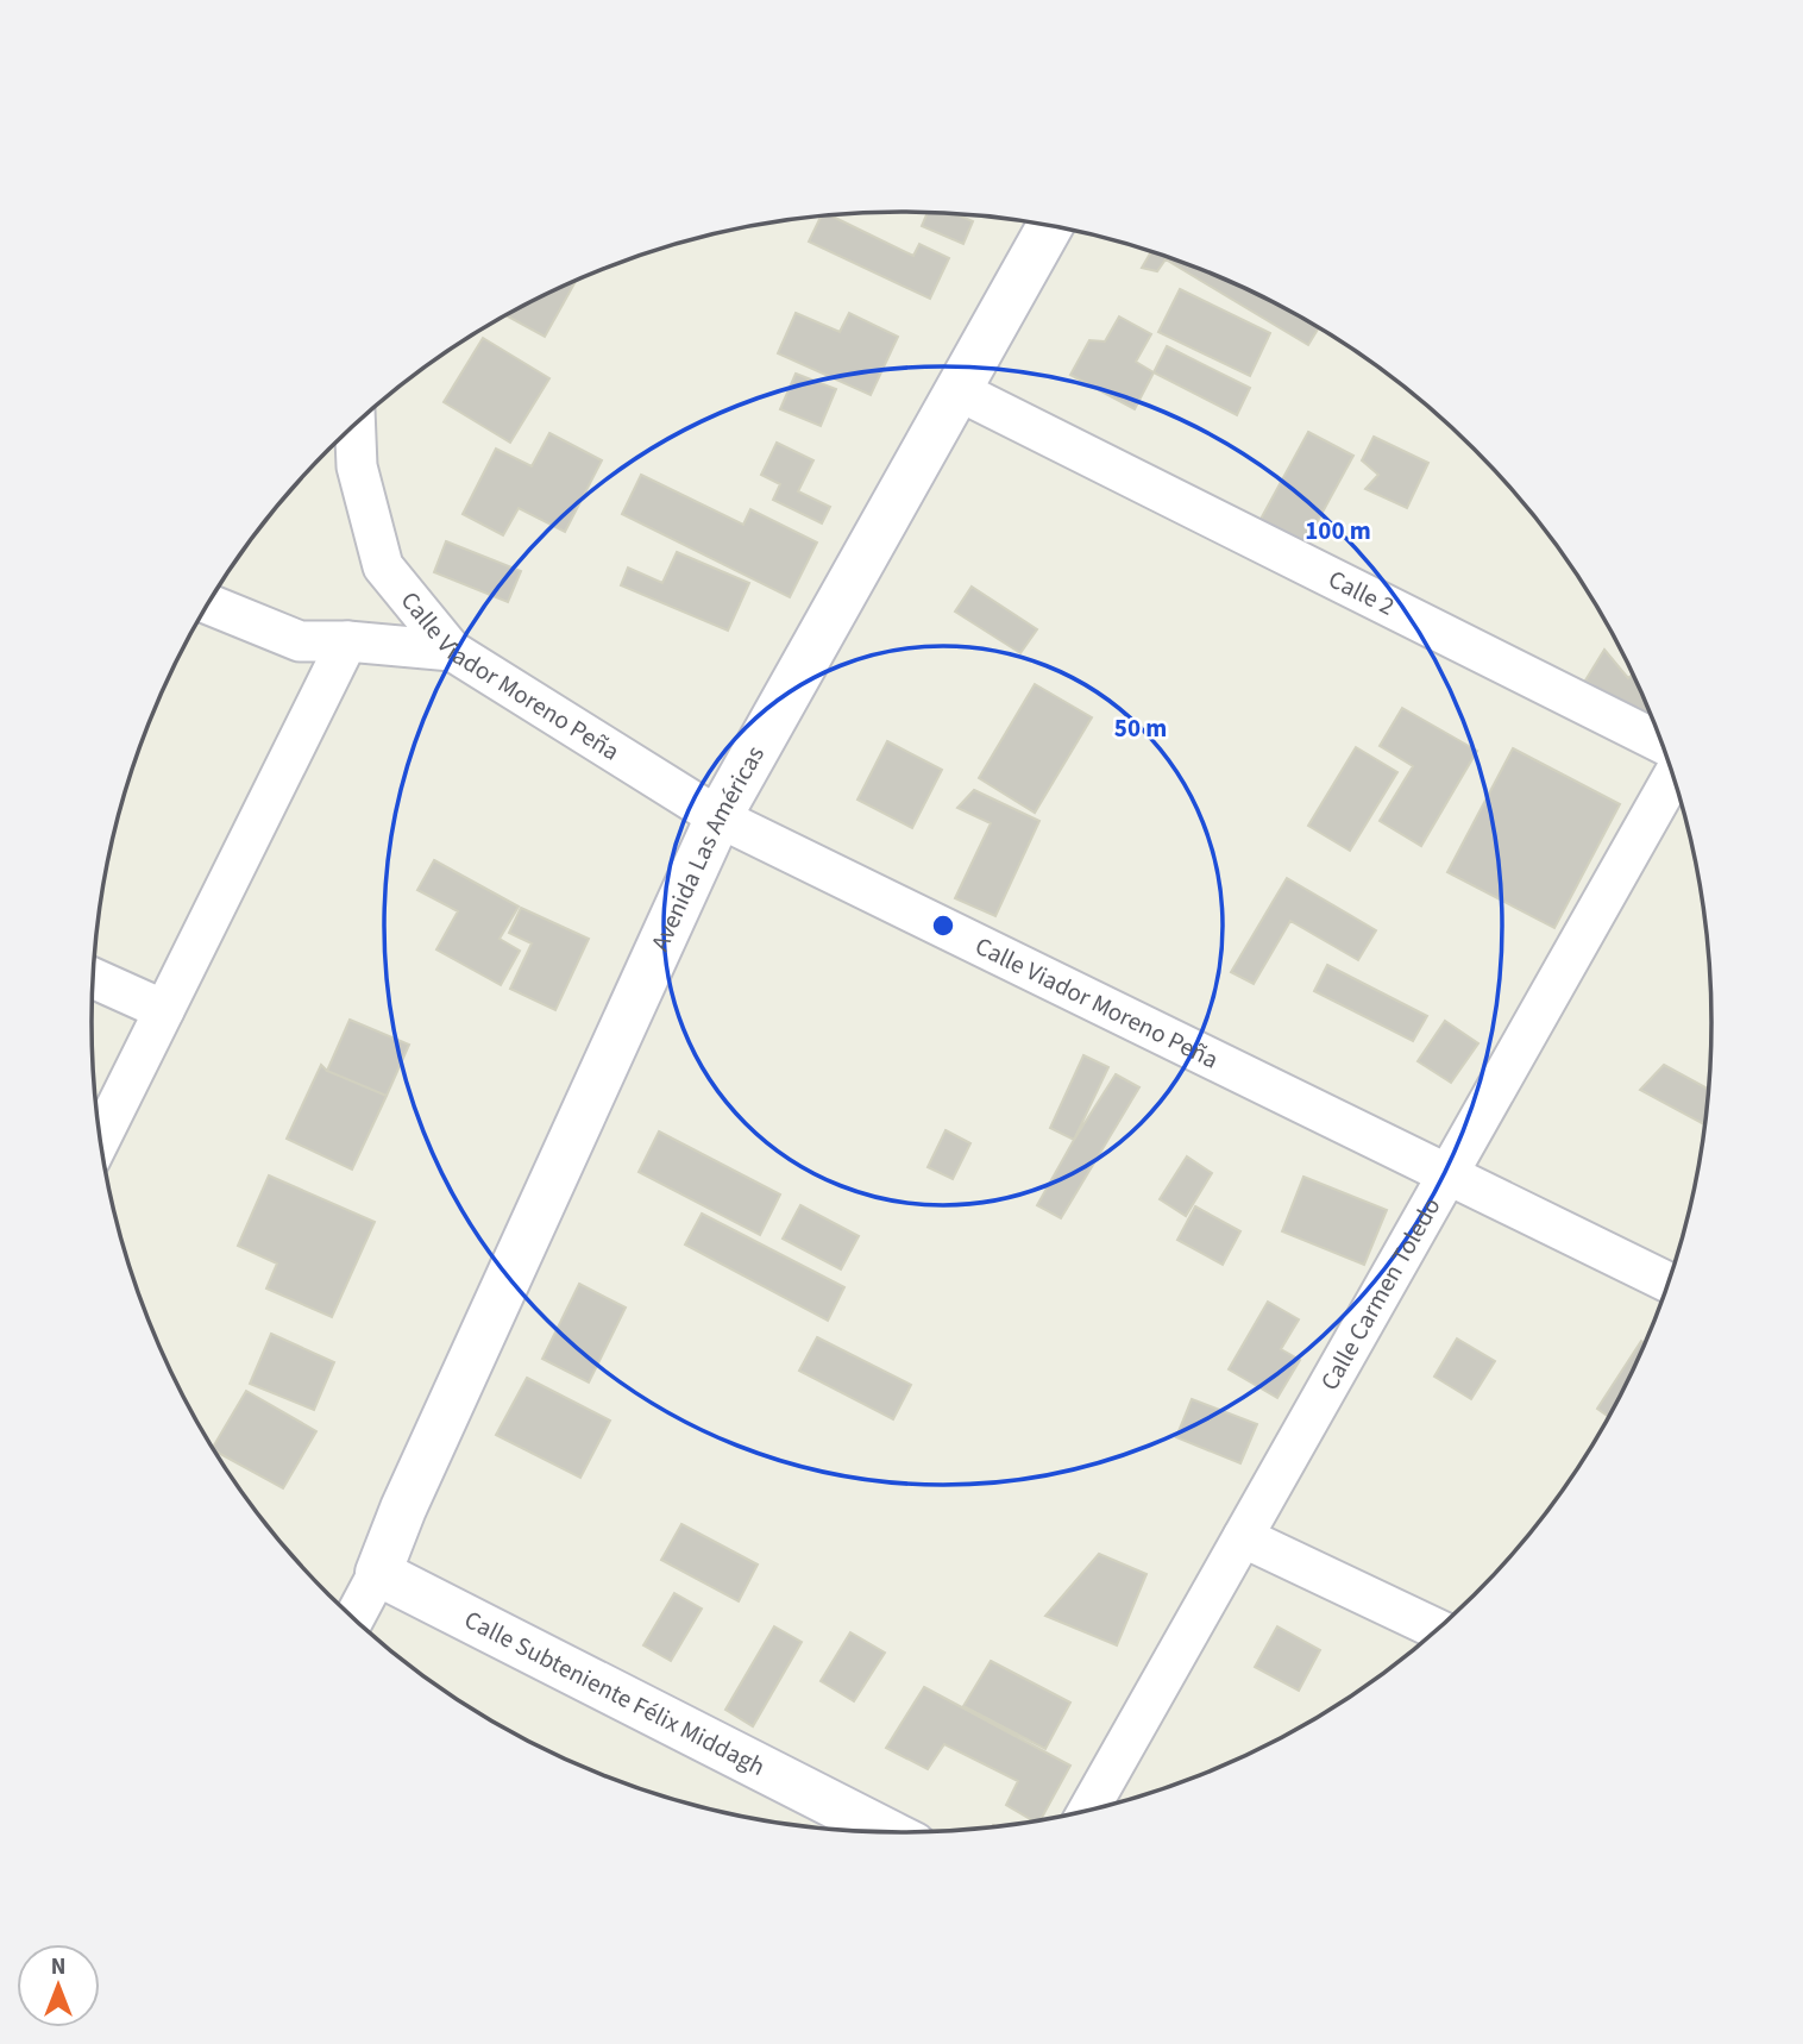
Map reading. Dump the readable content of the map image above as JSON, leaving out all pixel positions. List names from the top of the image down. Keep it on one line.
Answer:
{"streets":{"main road":["Avenida Las Américas","Calle Subteniente Félix Middagh"],"street":["Calle 2","Calle Viador Moreno Peña","Calle Carmen Toledo"]},"crossings":[["Calle 2","Avenida Las Américas"],["Calle Viador Moreno Peña","Avenida Las Américas"],["Calle Viador Moreno Peña","Calle Carmen Toledo"],["Avenida Las Américas","Calle Subteniente Félix Middagh"]],"north":"top","rings":["100 m","50 m"]}
